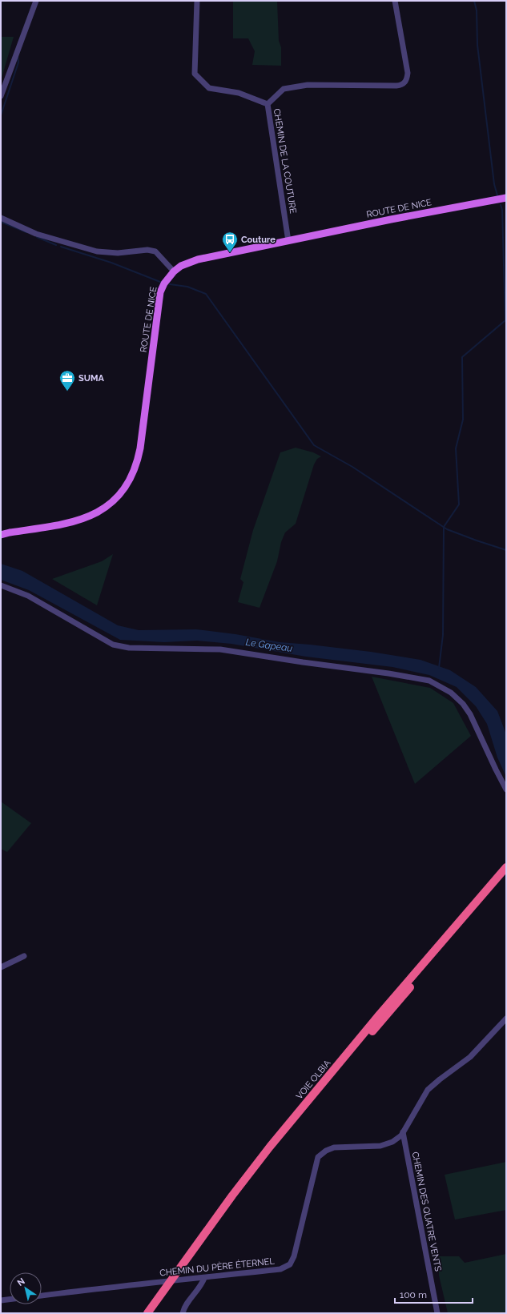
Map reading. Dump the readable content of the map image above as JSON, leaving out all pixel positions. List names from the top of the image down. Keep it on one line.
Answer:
{"streets":{"highway":["VOIE OLBIA"],"main road":["ROUTE DE NICE"],"street":["CHEMIN DE LA COUTURE","CHEMIN DES QUATRE VENTS","CHEMIN DU PÈRE ÉTERNEL"]},"crossings":[["CHEMIN DE LA COUTURE","ROUTE DE NICE"],["CHEMIN DES QUATRE VENTS","CHEMIN DU PÈRE ÉTERNEL"]],"water":["Le Gapeau"],"places":{"bus stop":["Couture"],"office":["SUMA"]},"scale_bar":"100 m","north":"top left"}
